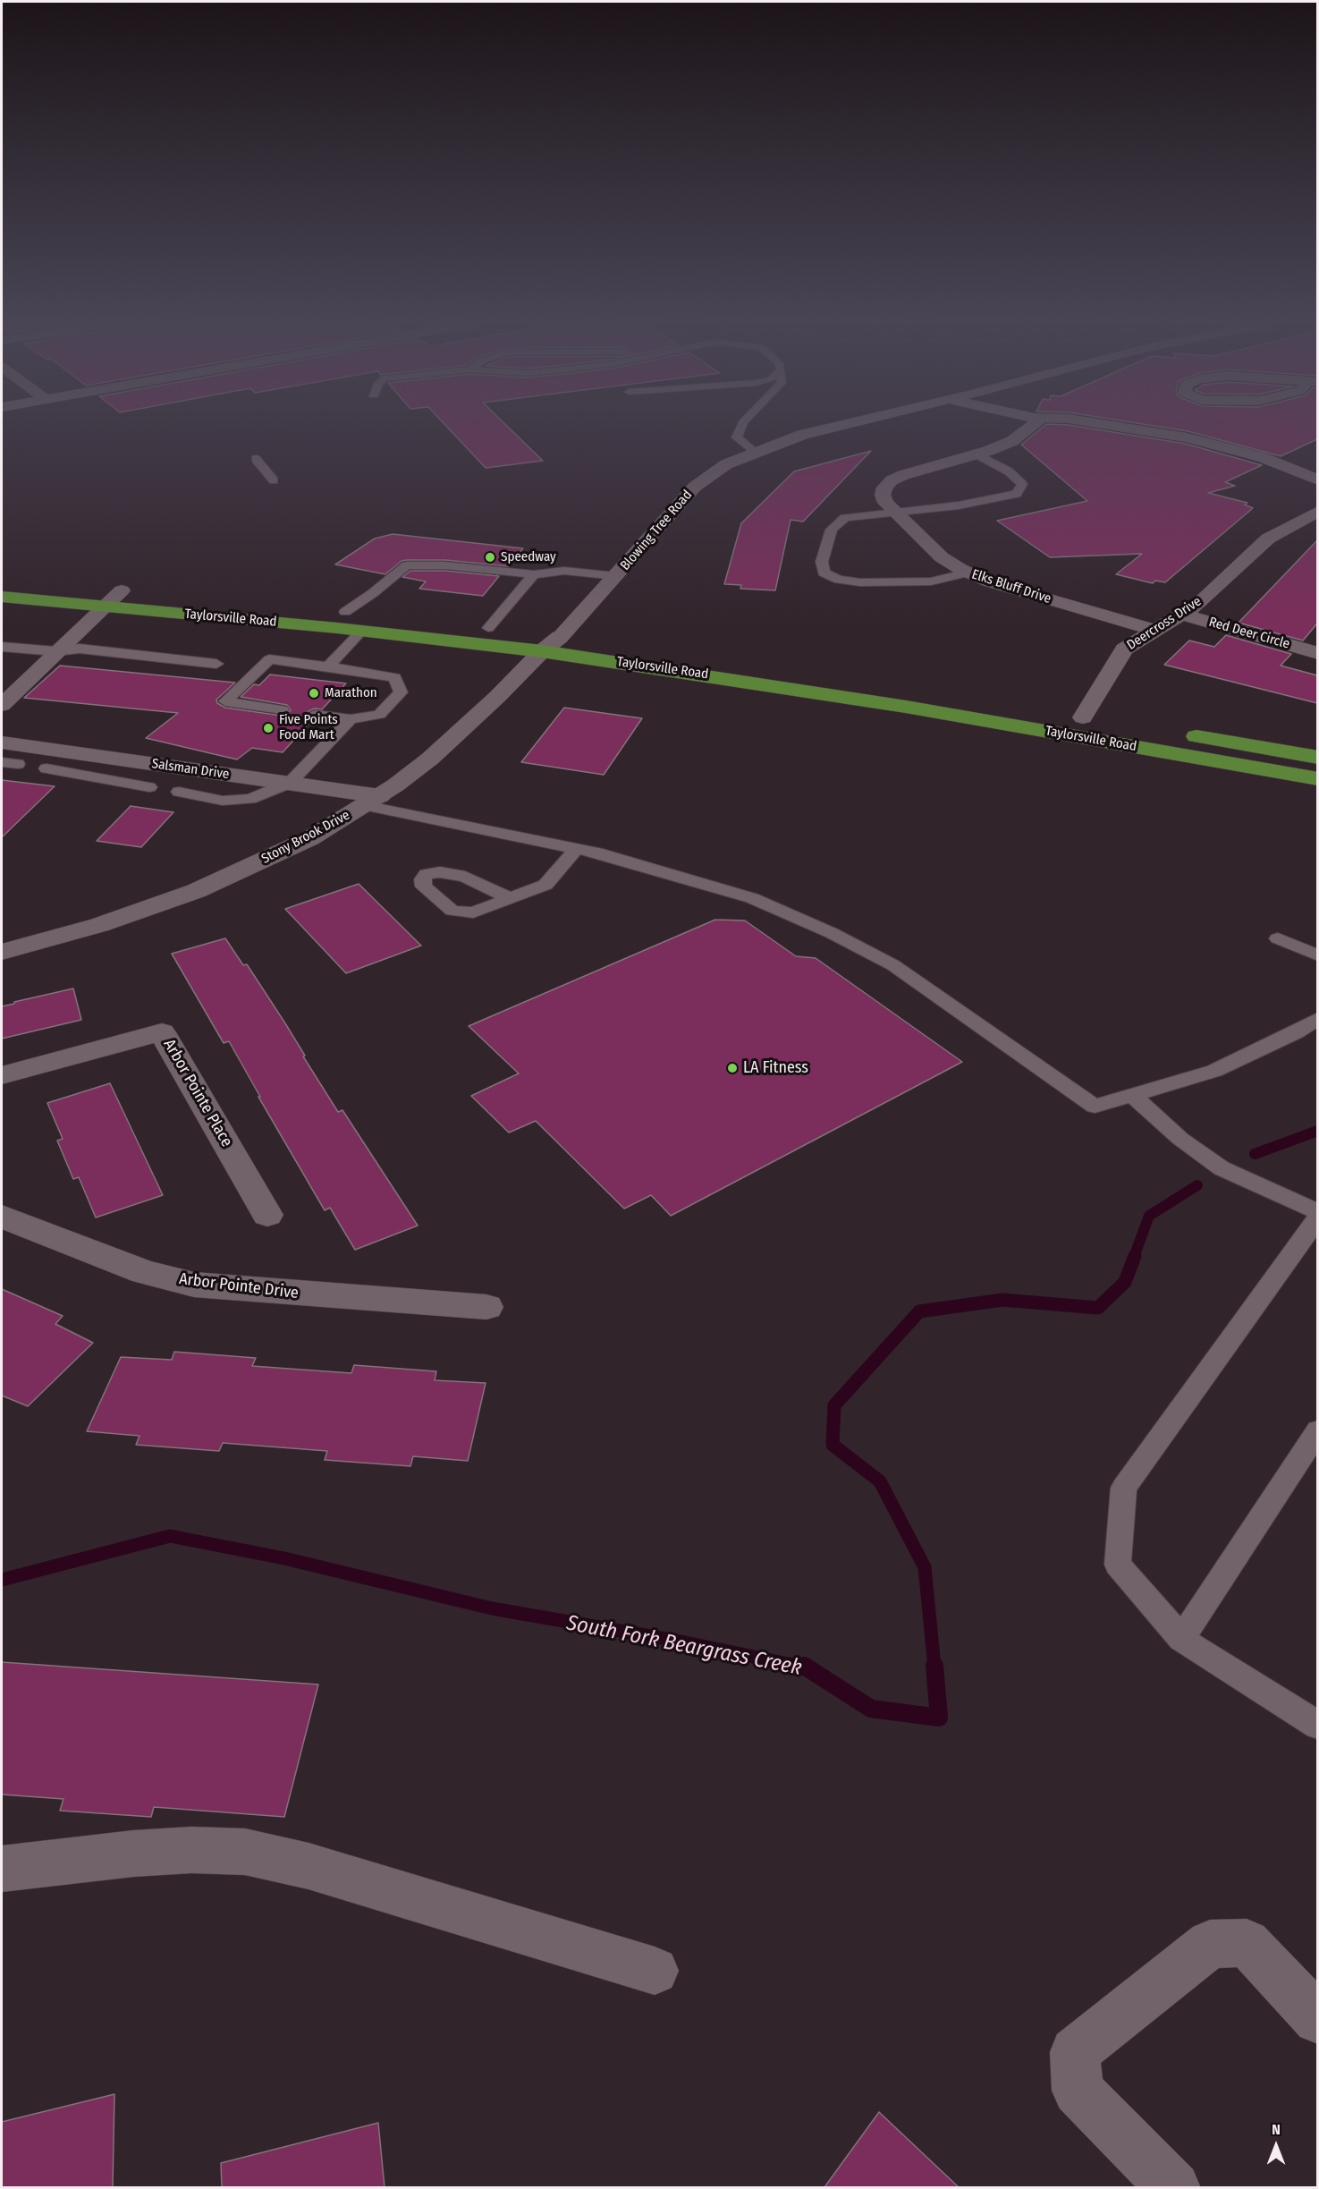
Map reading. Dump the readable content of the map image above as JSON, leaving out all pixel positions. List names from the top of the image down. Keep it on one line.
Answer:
{"streets":{"main road":["Taylorsville Road"],"street":["Blowing Tree Road","Elks Bluff Drive","Deercross Drive","Red Deer Circle","Salsman Drive","Stony Brook Drive","Arbor Pointe Place","Arbor Pointe Drive"]},"crossings":[["Blowing Tree Road","Taylorsville Road"],["Blowing Tree Road","Stony Brook Drive"],["Elks Bluff Drive","Deercross Drive"],["Taylorsville Road","Stony Brook Drive"],["Deercross Drive","Red Deer Circle"],["Salsman Drive","Stony Brook Drive"]],"water":["South Fork Beargrass Creek"],"places":["Speedway","Marathon","Five Points Food Mart","LA Fitness"],"north":"top"}
